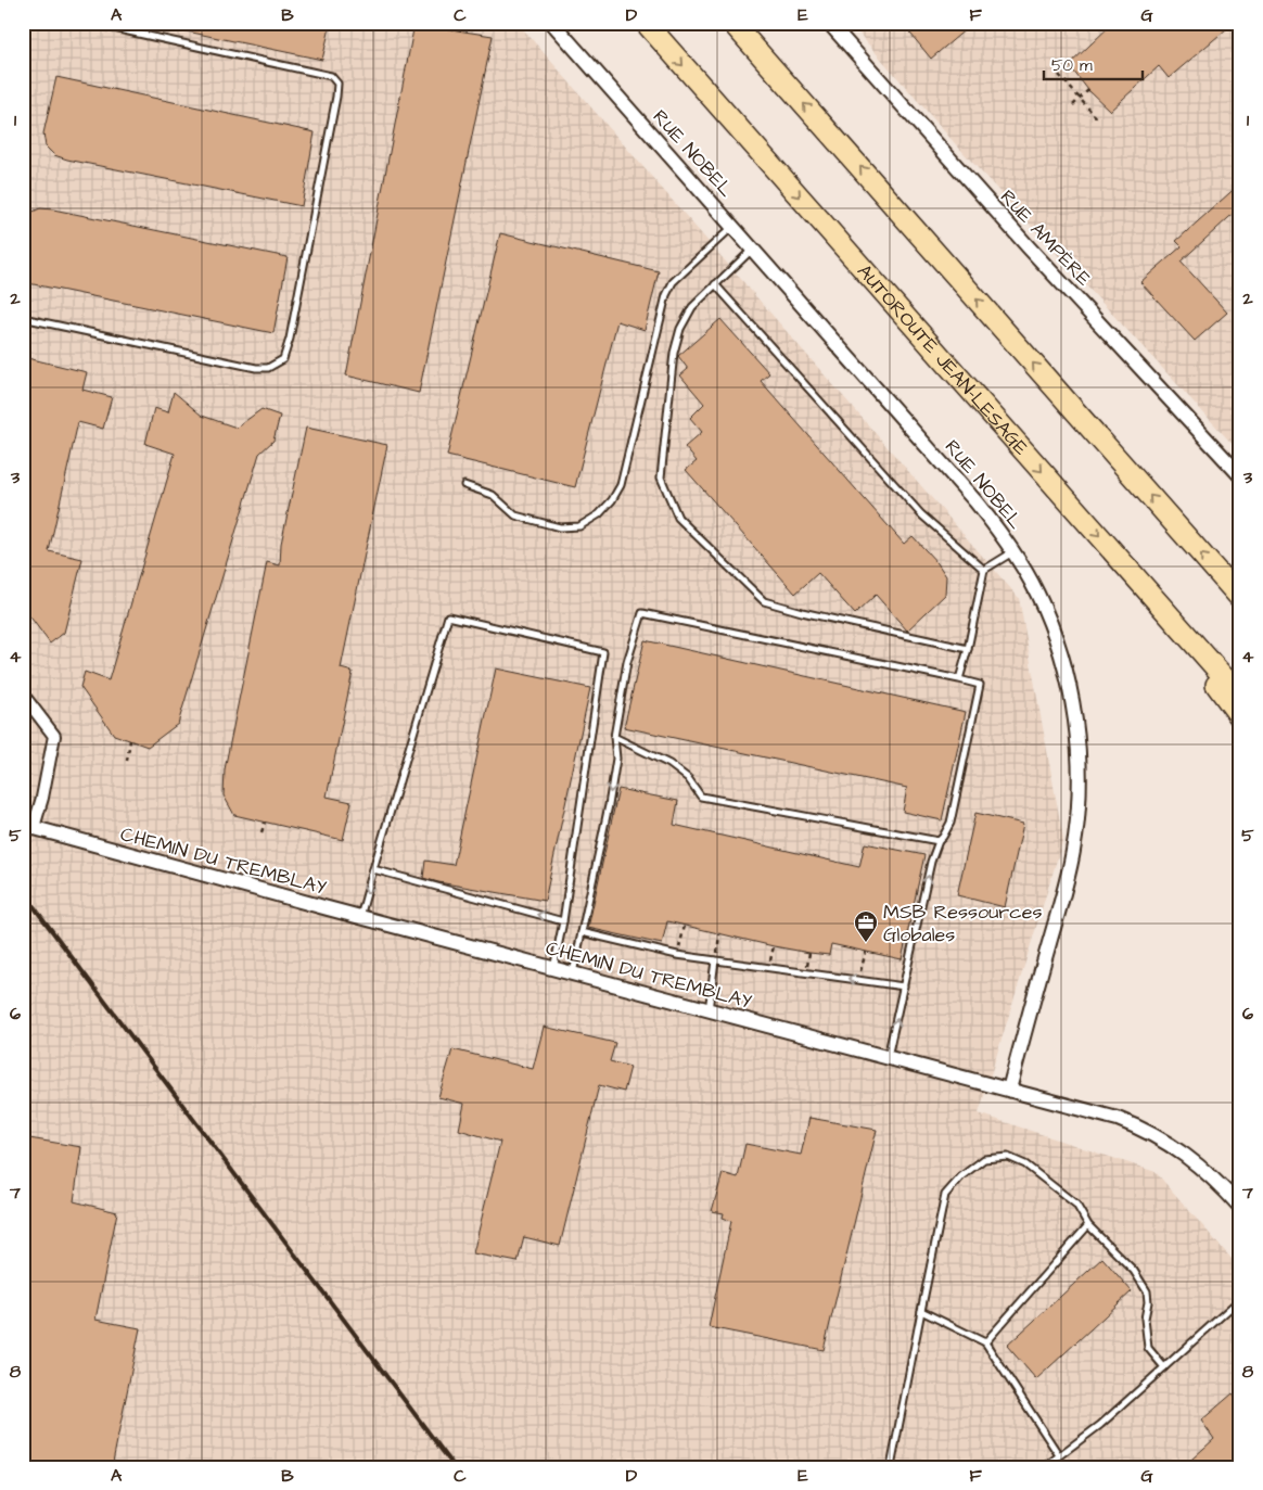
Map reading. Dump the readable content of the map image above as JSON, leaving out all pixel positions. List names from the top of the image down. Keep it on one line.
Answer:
{"streets":{"highway":["AUTOROUTE JEAN-LESAGE"],"street":["RUE NOBEL","RUE AMPÈRE","CHEMIN DU TREMBLAY"]},"crossings":[["RUE NOBEL","CHEMIN DU TREMBLAY"]],"places":{"office":["MSB Ressources Globales"]},"scale_bar":"50 m","grid":{"columns":["A","B","C","D","E","F","G"],"rows":["1","2","3","4","5","6","7","8"]}}
